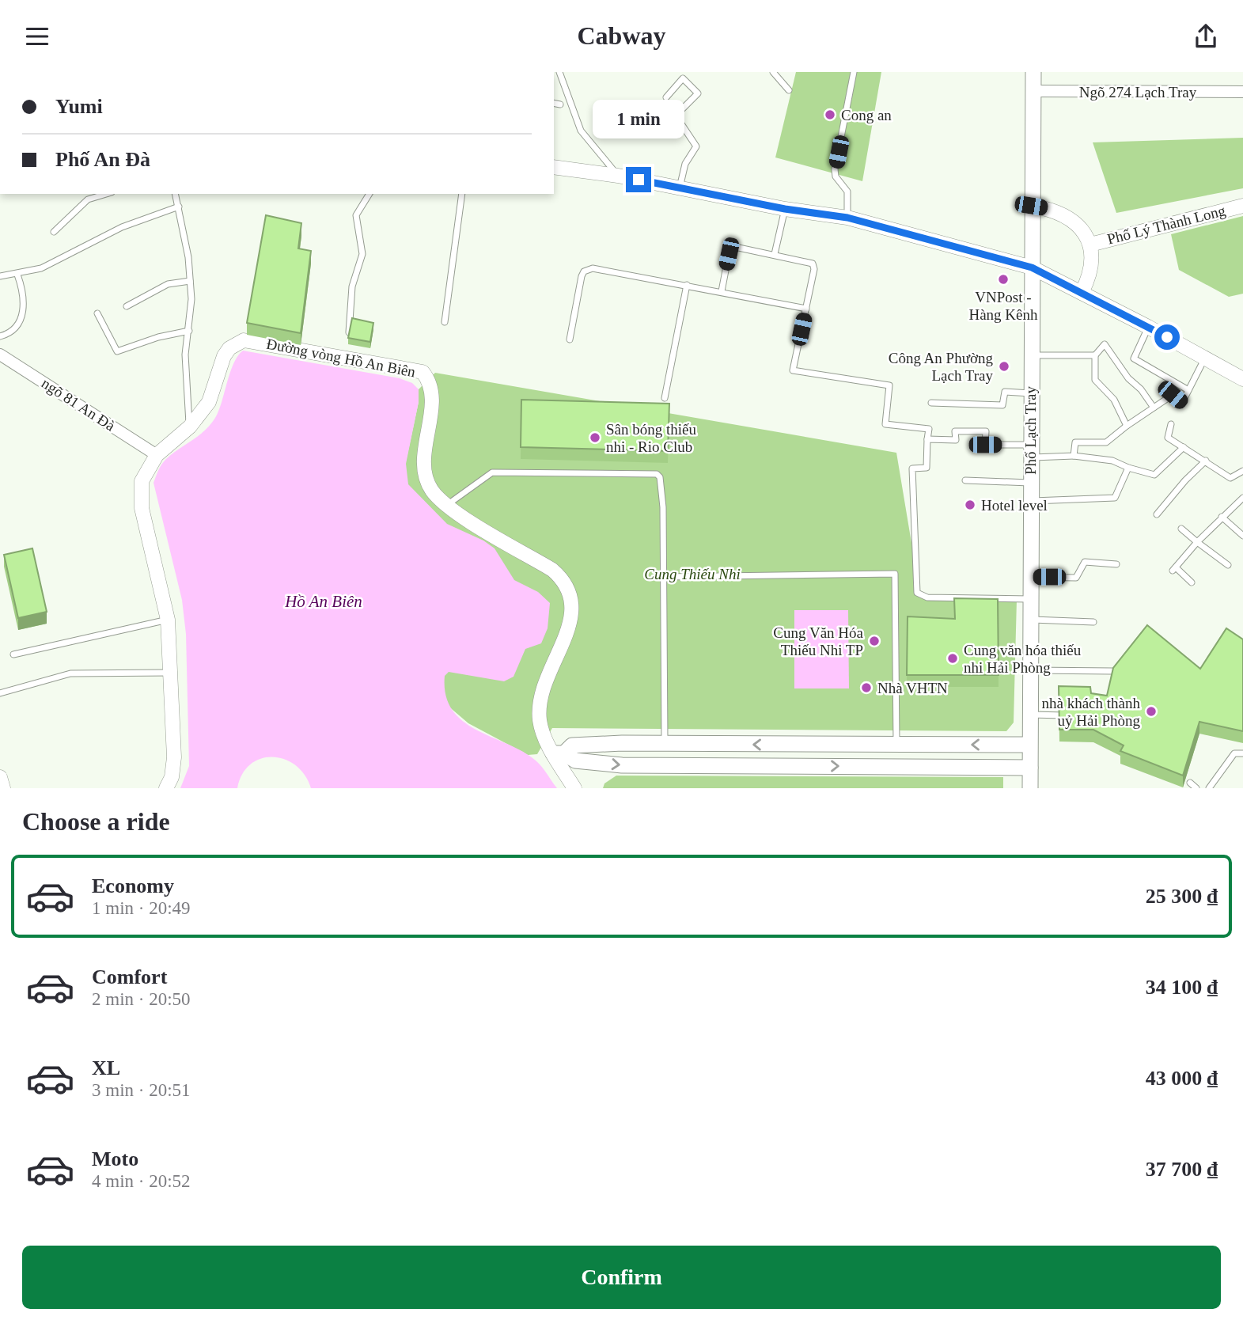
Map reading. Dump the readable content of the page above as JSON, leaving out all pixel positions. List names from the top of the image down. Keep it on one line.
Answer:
{"streets":{"main road":["Phố Lạch Tray"],"street":["Ngõ 274 Lạch Tray","Phố Lý Thành Long","Đường vòng Hồ An Biên","ngõ 81 An Đà"]},"crossings":[["Ngõ 274 Lạch Tray","Phố Lạch Tray"],["Đường vòng Hồ An Biên","ngõ 81 An Đà"]],"water":["Hồ An Biên"],"parks":["Cung Thiếu Nhi"],"places":["Cong an","VNPost - Hàng Kênh","Công An Phường Lạch Tray","Sân bóng thiếu nhi - Rio Club","Hotel level","Cung Văn Hóa Thiếu Nhi TP","Cung văn hóa thiếu nhi Hải Phòng","Nhà VHTN","nhà khách thành uỷ Hải Phòng"],"page":{"header":"Cabway","banner":["Yumi","Phố An Đà"],"bubble":"1 min","heading":"Choose a ride","list":[{"name":"Economy","note":"1 min · 20:49","value":"25 300 ₫"},{"name":"Comfort","note":"2 min · 20:50","value":"34 100 ₫"},{"name":"XL","note":"3 min · 20:51","value":"43 000 ₫"},{"name":"Moto","note":"4 min · 20:52","value":"37 700 ₫"}],"buttons":"Confirm"}}
